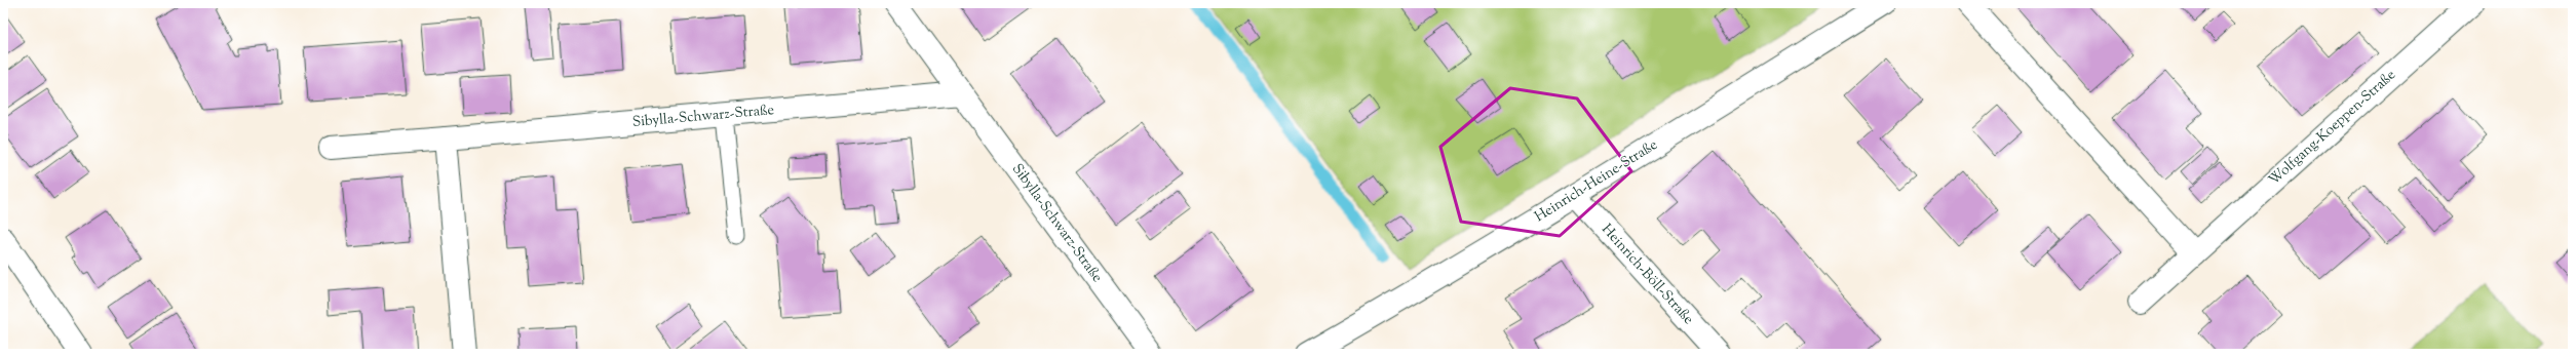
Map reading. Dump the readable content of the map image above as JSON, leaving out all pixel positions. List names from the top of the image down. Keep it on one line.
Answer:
{"streets":{"street":["Sibylla-Schwarz-Straße","Wolfgang-Koeppen-Straße","Heinrich-Heine-Straße","Heinrich-Böll-Straße"]},"crossings":[["Heinrich-Heine-Straße","Heinrich-Böll-Straße"]]}
